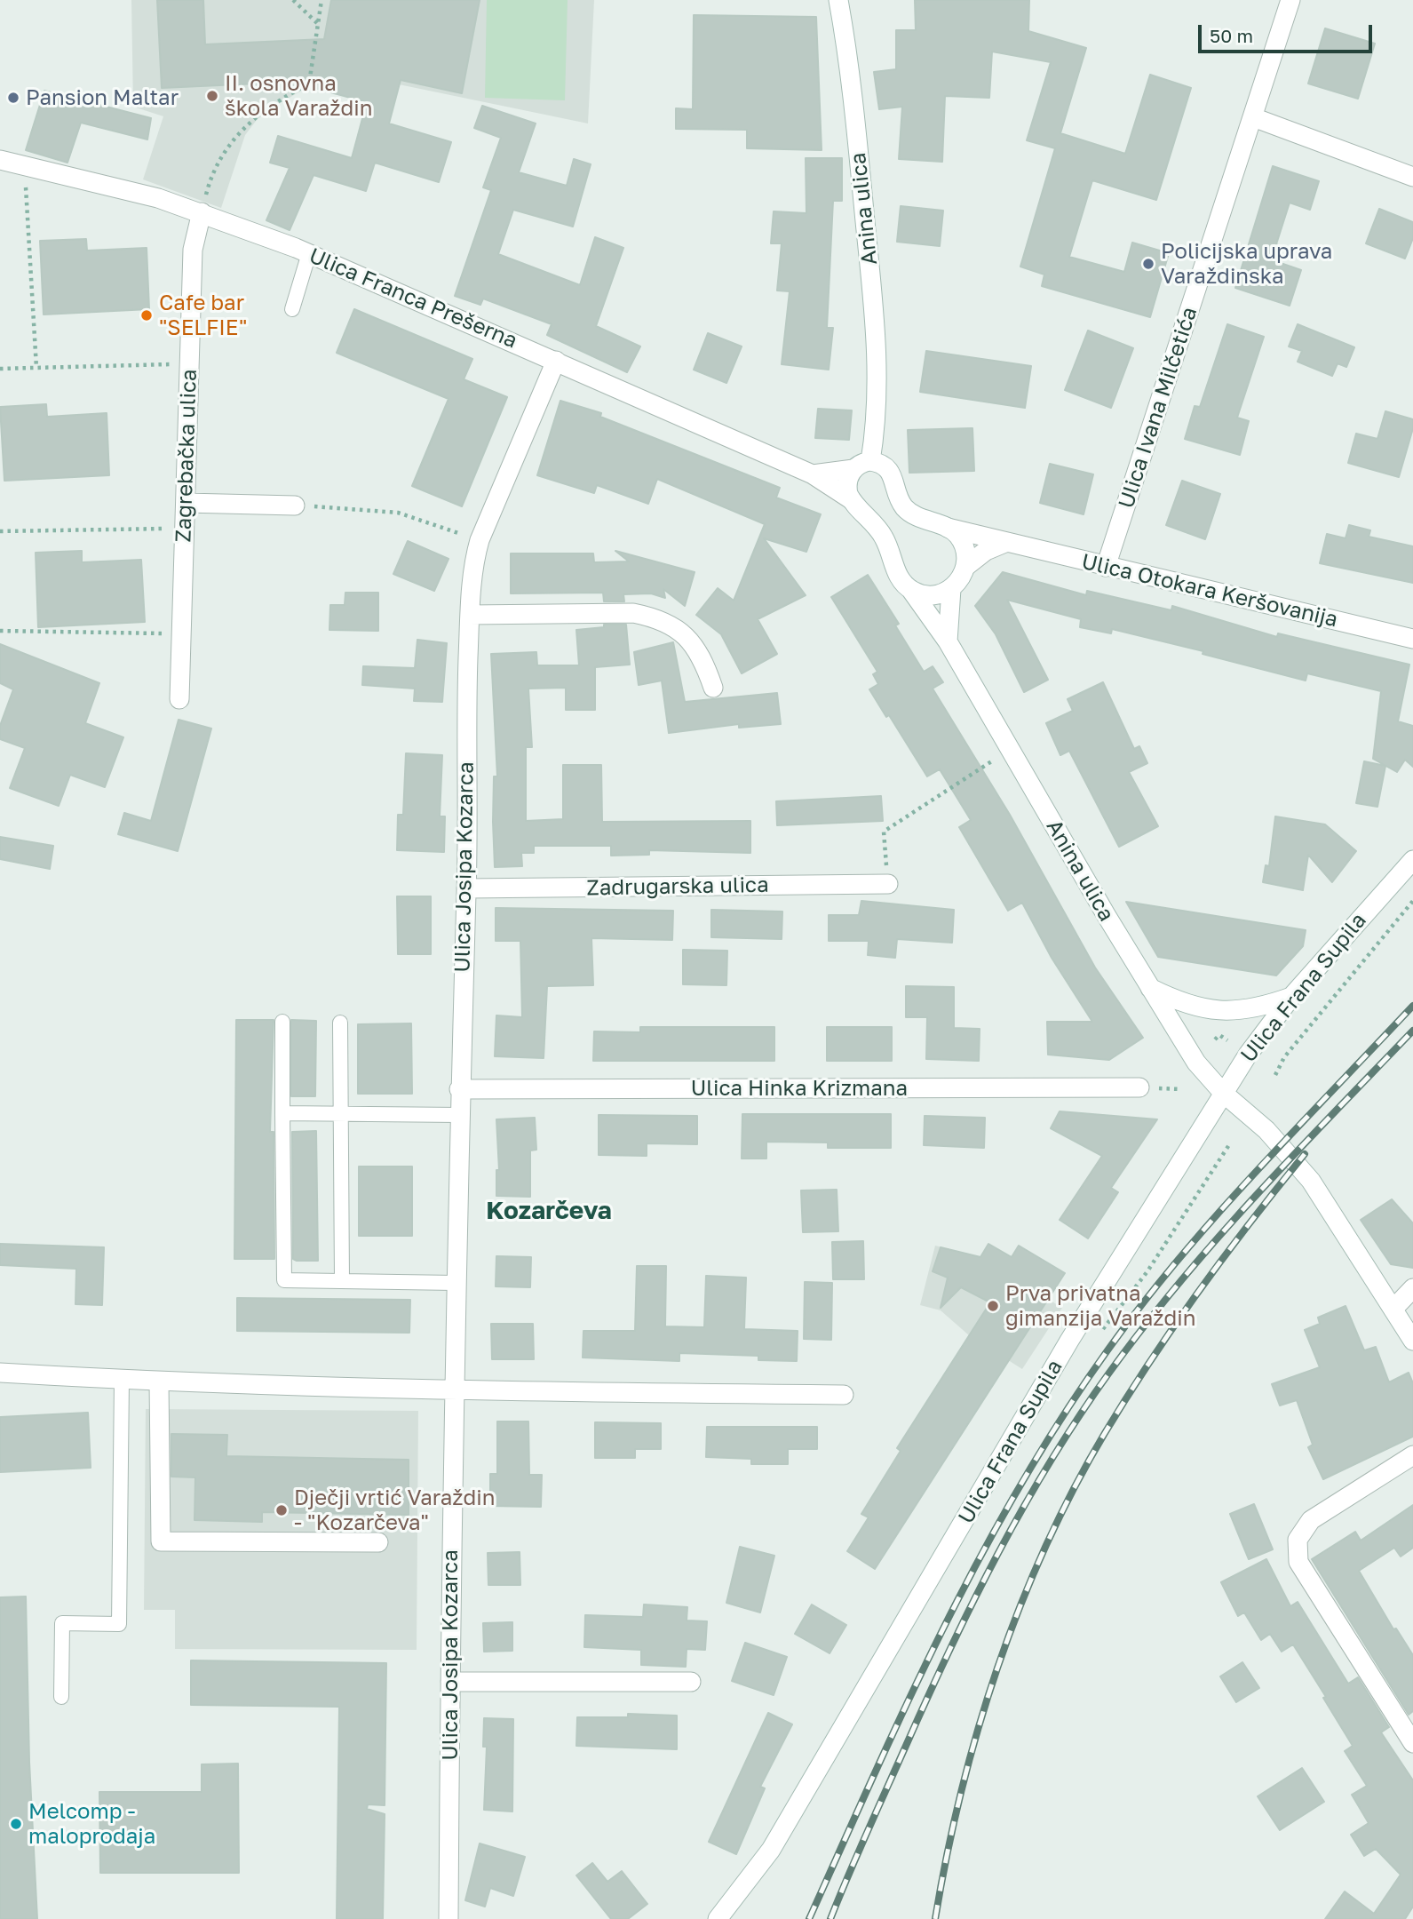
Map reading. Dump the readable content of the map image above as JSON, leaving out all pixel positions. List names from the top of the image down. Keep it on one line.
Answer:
{"streets":{"street":["Anina ulica","Ulica Franca Prešerna","Ulica Ivana Milčetića","Zagrebačka ulica","Ulica Otokara Keršovanija","Ulica Josipa Kozarca","Zadrugarska ulica","Ulica Frana Supila","Ulica Hinka Krizmana"]},"crossings":[["Anina ulica","Ulica Franca Prešerna"],["Anina ulica","Ulica Otokara Keršovanija"],["Anina ulica","Ulica Frana Supila"],["Ulica Franca Prešerna","Zagrebačka ulica"],["Ulica Franca Prešerna","Ulica Josipa Kozarca"],["Ulica Ivana Milčetića","Ulica Otokara Keršovanija"],["Ulica Josipa Kozarca","Zadrugarska ulica"],["Ulica Josipa Kozarca","Ulica Hinka Krizmana"]],"districts":["Kozarčeva"],"places":["II. osnovna škola Varaždin","Pansion Maltar","Policijska uprava Varaždinska","Cafe bar \"SELFIE\"","Prva privatna gimanzija Varaždin","Dječji vrtić Varaždin - \"Kozarčeva\"","Melcomp - maloprodaja"],"scale_bar":"50 m"}
